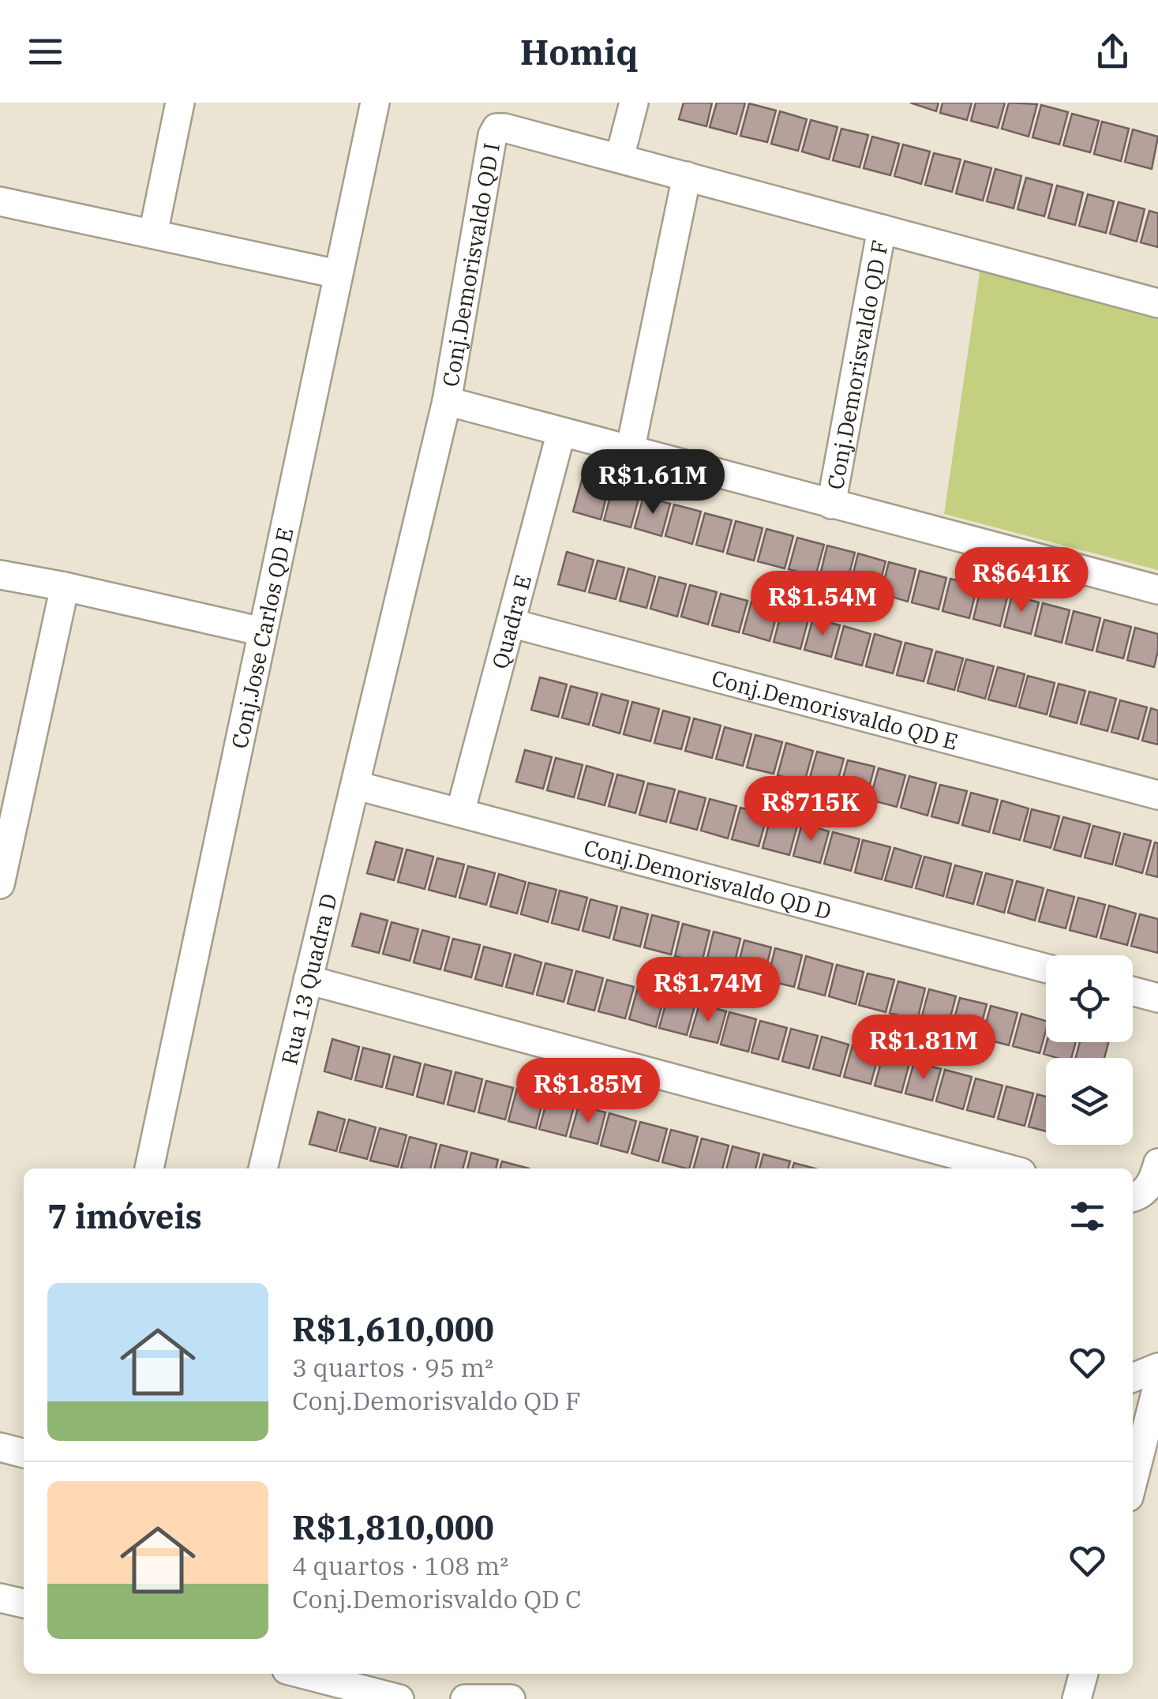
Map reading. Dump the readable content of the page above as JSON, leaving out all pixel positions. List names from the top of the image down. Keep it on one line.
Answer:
{"streets":{"street":["Conj.Demorisvaldo QD I","Conj.Demorisvaldo QD F","Quadra E","Conj.Jose Carlos QD E","Conj.Demorisvaldo QD E","Conj.Demorisvaldo QD D","Rua 13 Quadra D"]},"crossings":[["Conj.Demorisvaldo QD I","Conj.Demorisvaldo QD F"],["Conj.Demorisvaldo QD I","Conj.Demorisvaldo QD D"],["Conj.Demorisvaldo QD I","Rua 13 Quadra D"],["Conj.Demorisvaldo QD F","Quadra E"],["Quadra E","Conj.Demorisvaldo QD E"],["Quadra E","Conj.Demorisvaldo QD D"],["Conj.Demorisvaldo QD D","Rua 13 Quadra D"]],"page":{"header":"Homiq","price":["R$1.61M","R$641K","R$1.54M","R$715K","R$1.74M","R$1.81M","R$1.85M"],"heading":"7 imóveis","list":[{"name":"R$1,610,000","note":"3 quartos · 95 m² · Conj.Demorisvaldo QD F"},{"name":"R$1,810,000","note":"4 quartos · 108 m² · Conj.Demorisvaldo QD C"}]}}
